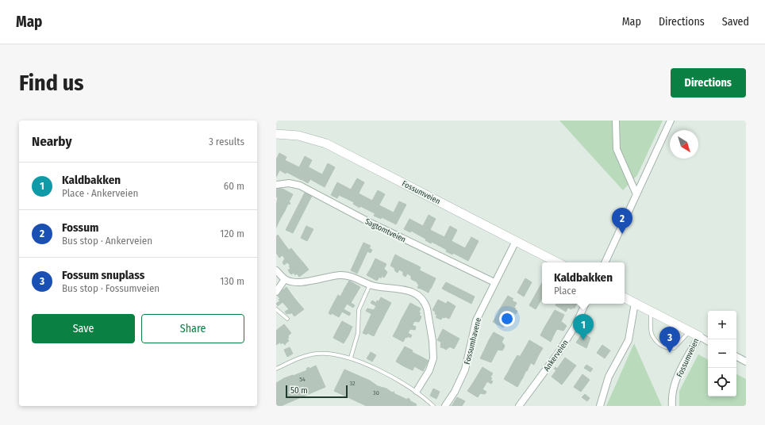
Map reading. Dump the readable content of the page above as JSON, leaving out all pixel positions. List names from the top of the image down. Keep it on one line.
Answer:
{"streets":{"street":["Fossumveien","Sagtomtveien","Fossumhavene","Ankerveien"]},"crossings":[["Fossumveien","Fossumhavene"],["Sagtomtveien","Fossumhavene"]],"house_numbers":["54","32","30"],"scale_bar":"50 m","north":"bottom right","page":{"header":"Map","nav":["Map","Directions","Saved"],"buttons":["Directions",["Save","Share"]],"title":"Find us","heading":["Nearby","3 results"],"list":[{"mark":"1","name":"Kaldbakken","note":"Place · Ankerveien","value":"60 m"},{"mark":"2","name":"Fossum","note":"Bus stop · Ankerveien","value":"120 m"},{"mark":"3","name":"Fossum snuplass","note":"Bus stop · Fossumveien","value":"130 m"}],"pins":["2","1","3"],"popup":["Kaldbakken","Place"],"map_buttons":["+","−"],"scale":"50 m"}}
